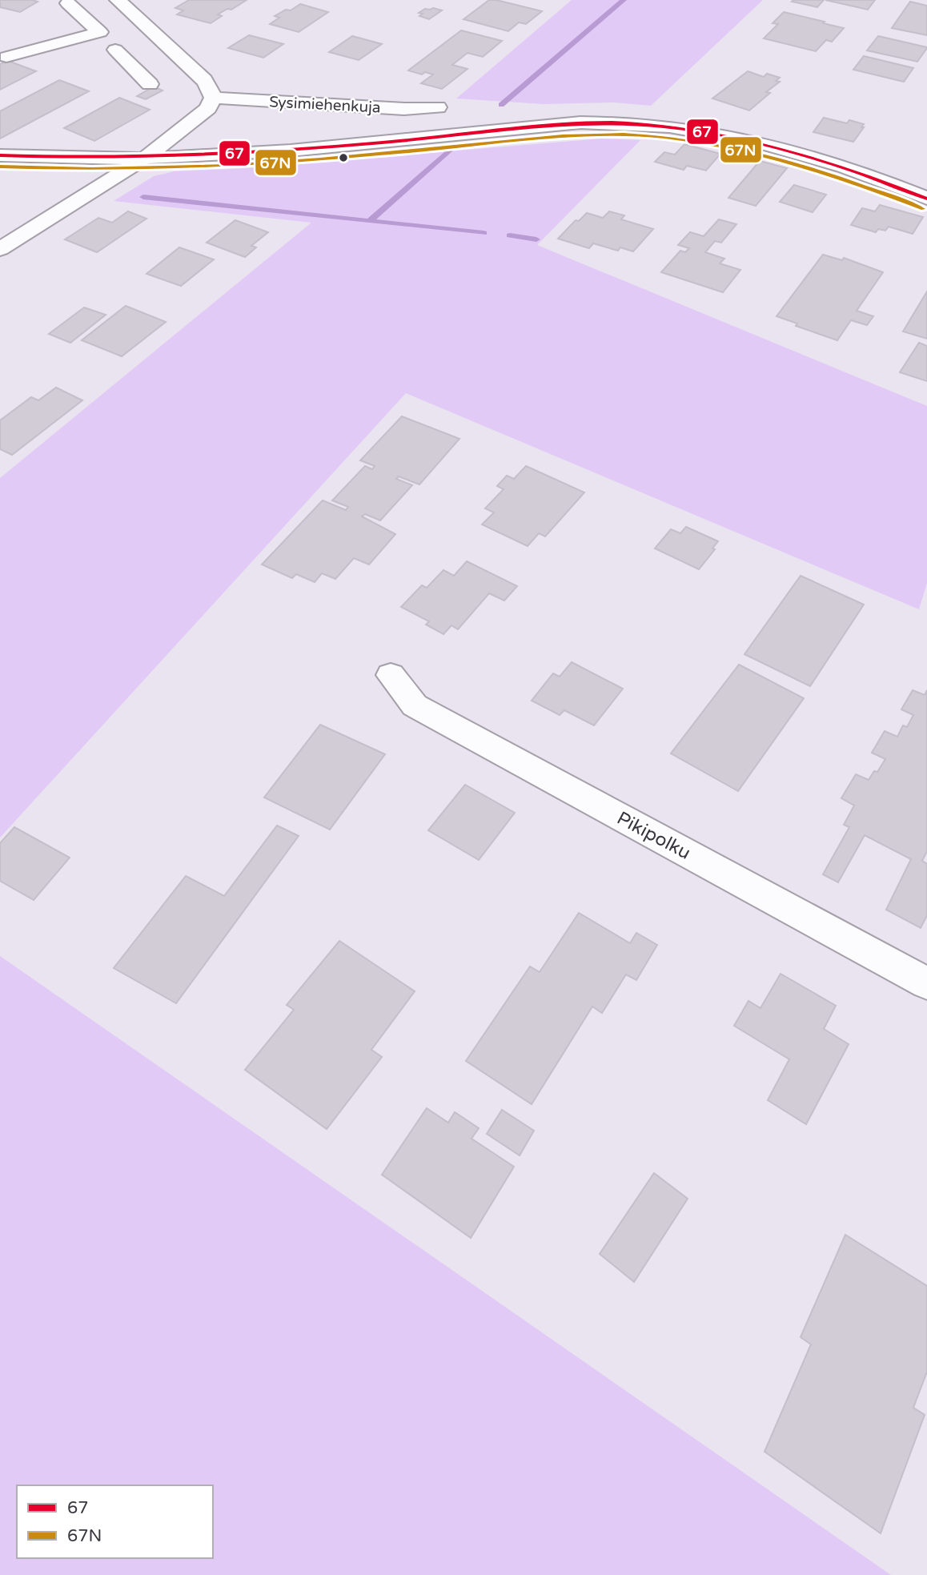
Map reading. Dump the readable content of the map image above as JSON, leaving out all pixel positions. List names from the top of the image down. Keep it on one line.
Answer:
{"streets":{"street":["Sysimiehenkuja","Pikipolku"]},"lines":["transit line 67","transit line 67N"],"legend":["67","67N"]}
